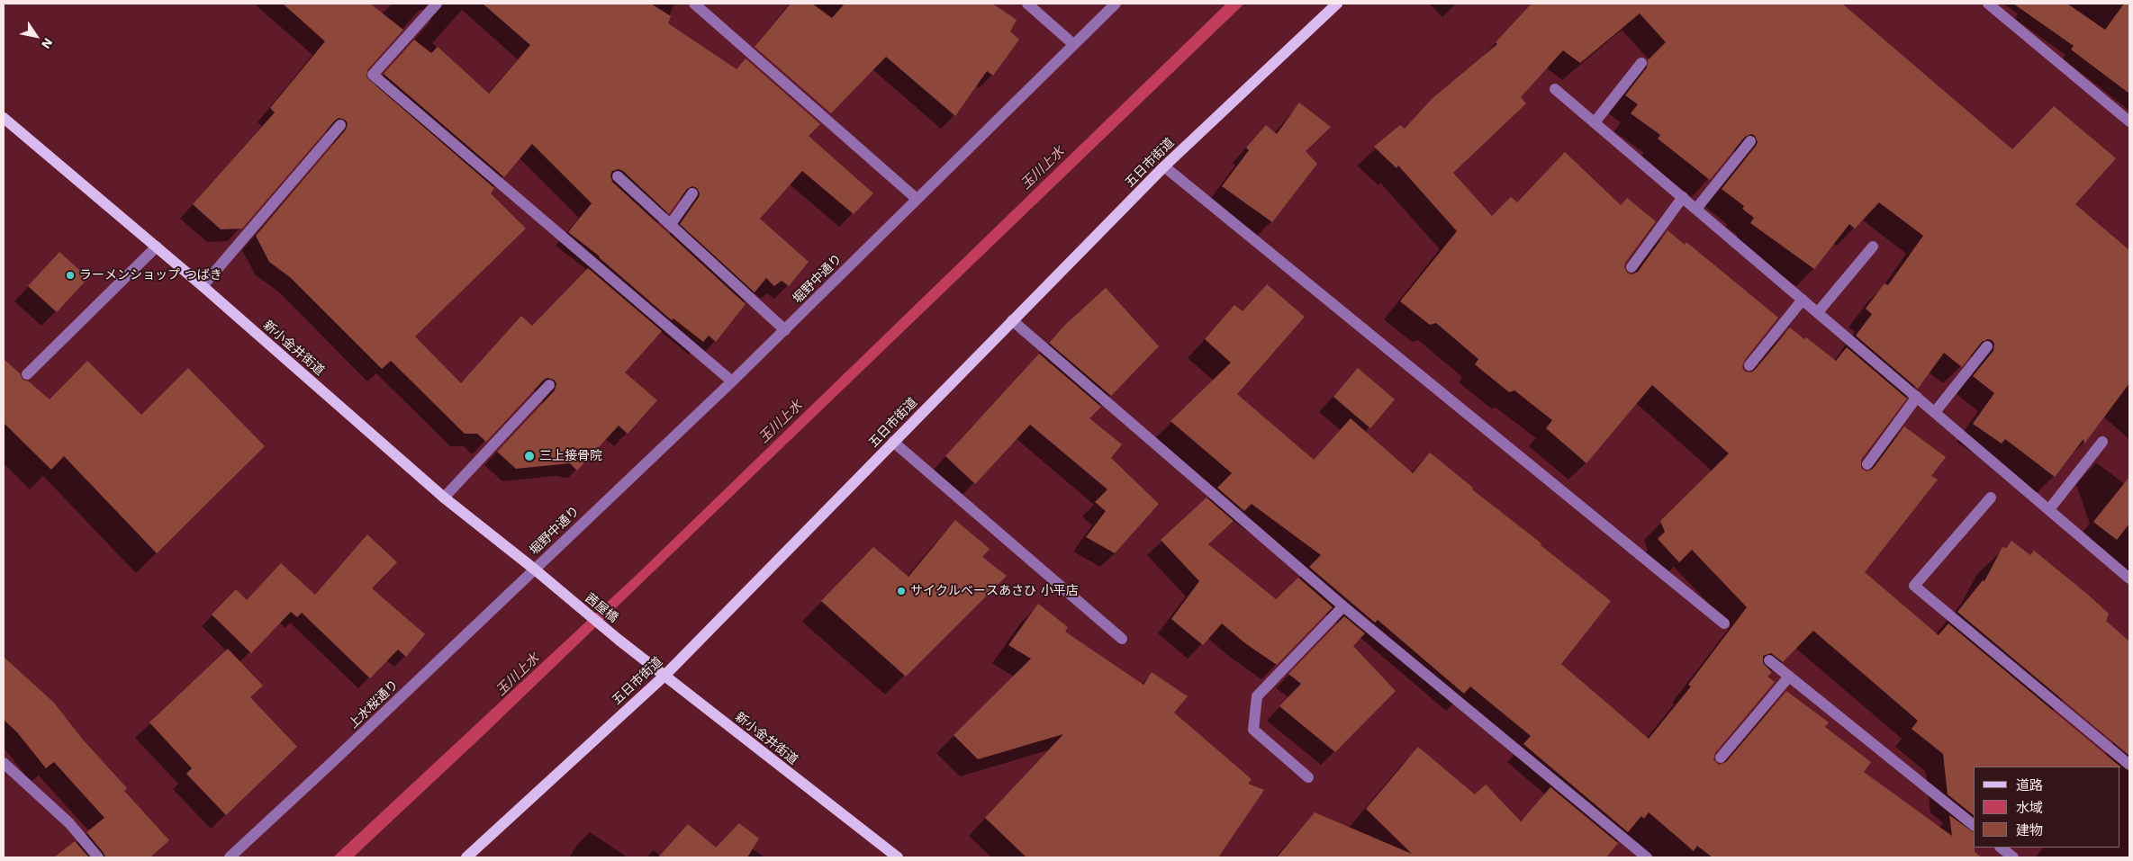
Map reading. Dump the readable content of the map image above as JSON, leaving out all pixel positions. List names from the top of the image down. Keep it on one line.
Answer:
{"streets":{"main road":["五日市街道","新小金井街道","茜屋橋"],"street":["堀野中通り","上水桜通り"]},"crossings":[["五日市街道","新小金井街道"],["堀野中通り","新小金井街道"],["堀野中通り","上水桜通り"],["新小金井街道","茜屋橋"],["新小金井街道","上水桜通り"]],"water":["玉川上水"],"places":["ラーメンショップ つばき","三上接骨院","サイクルベースあさひ 小平店"],"legend":["道路","水域","建物"],"north":"bottom right"}
